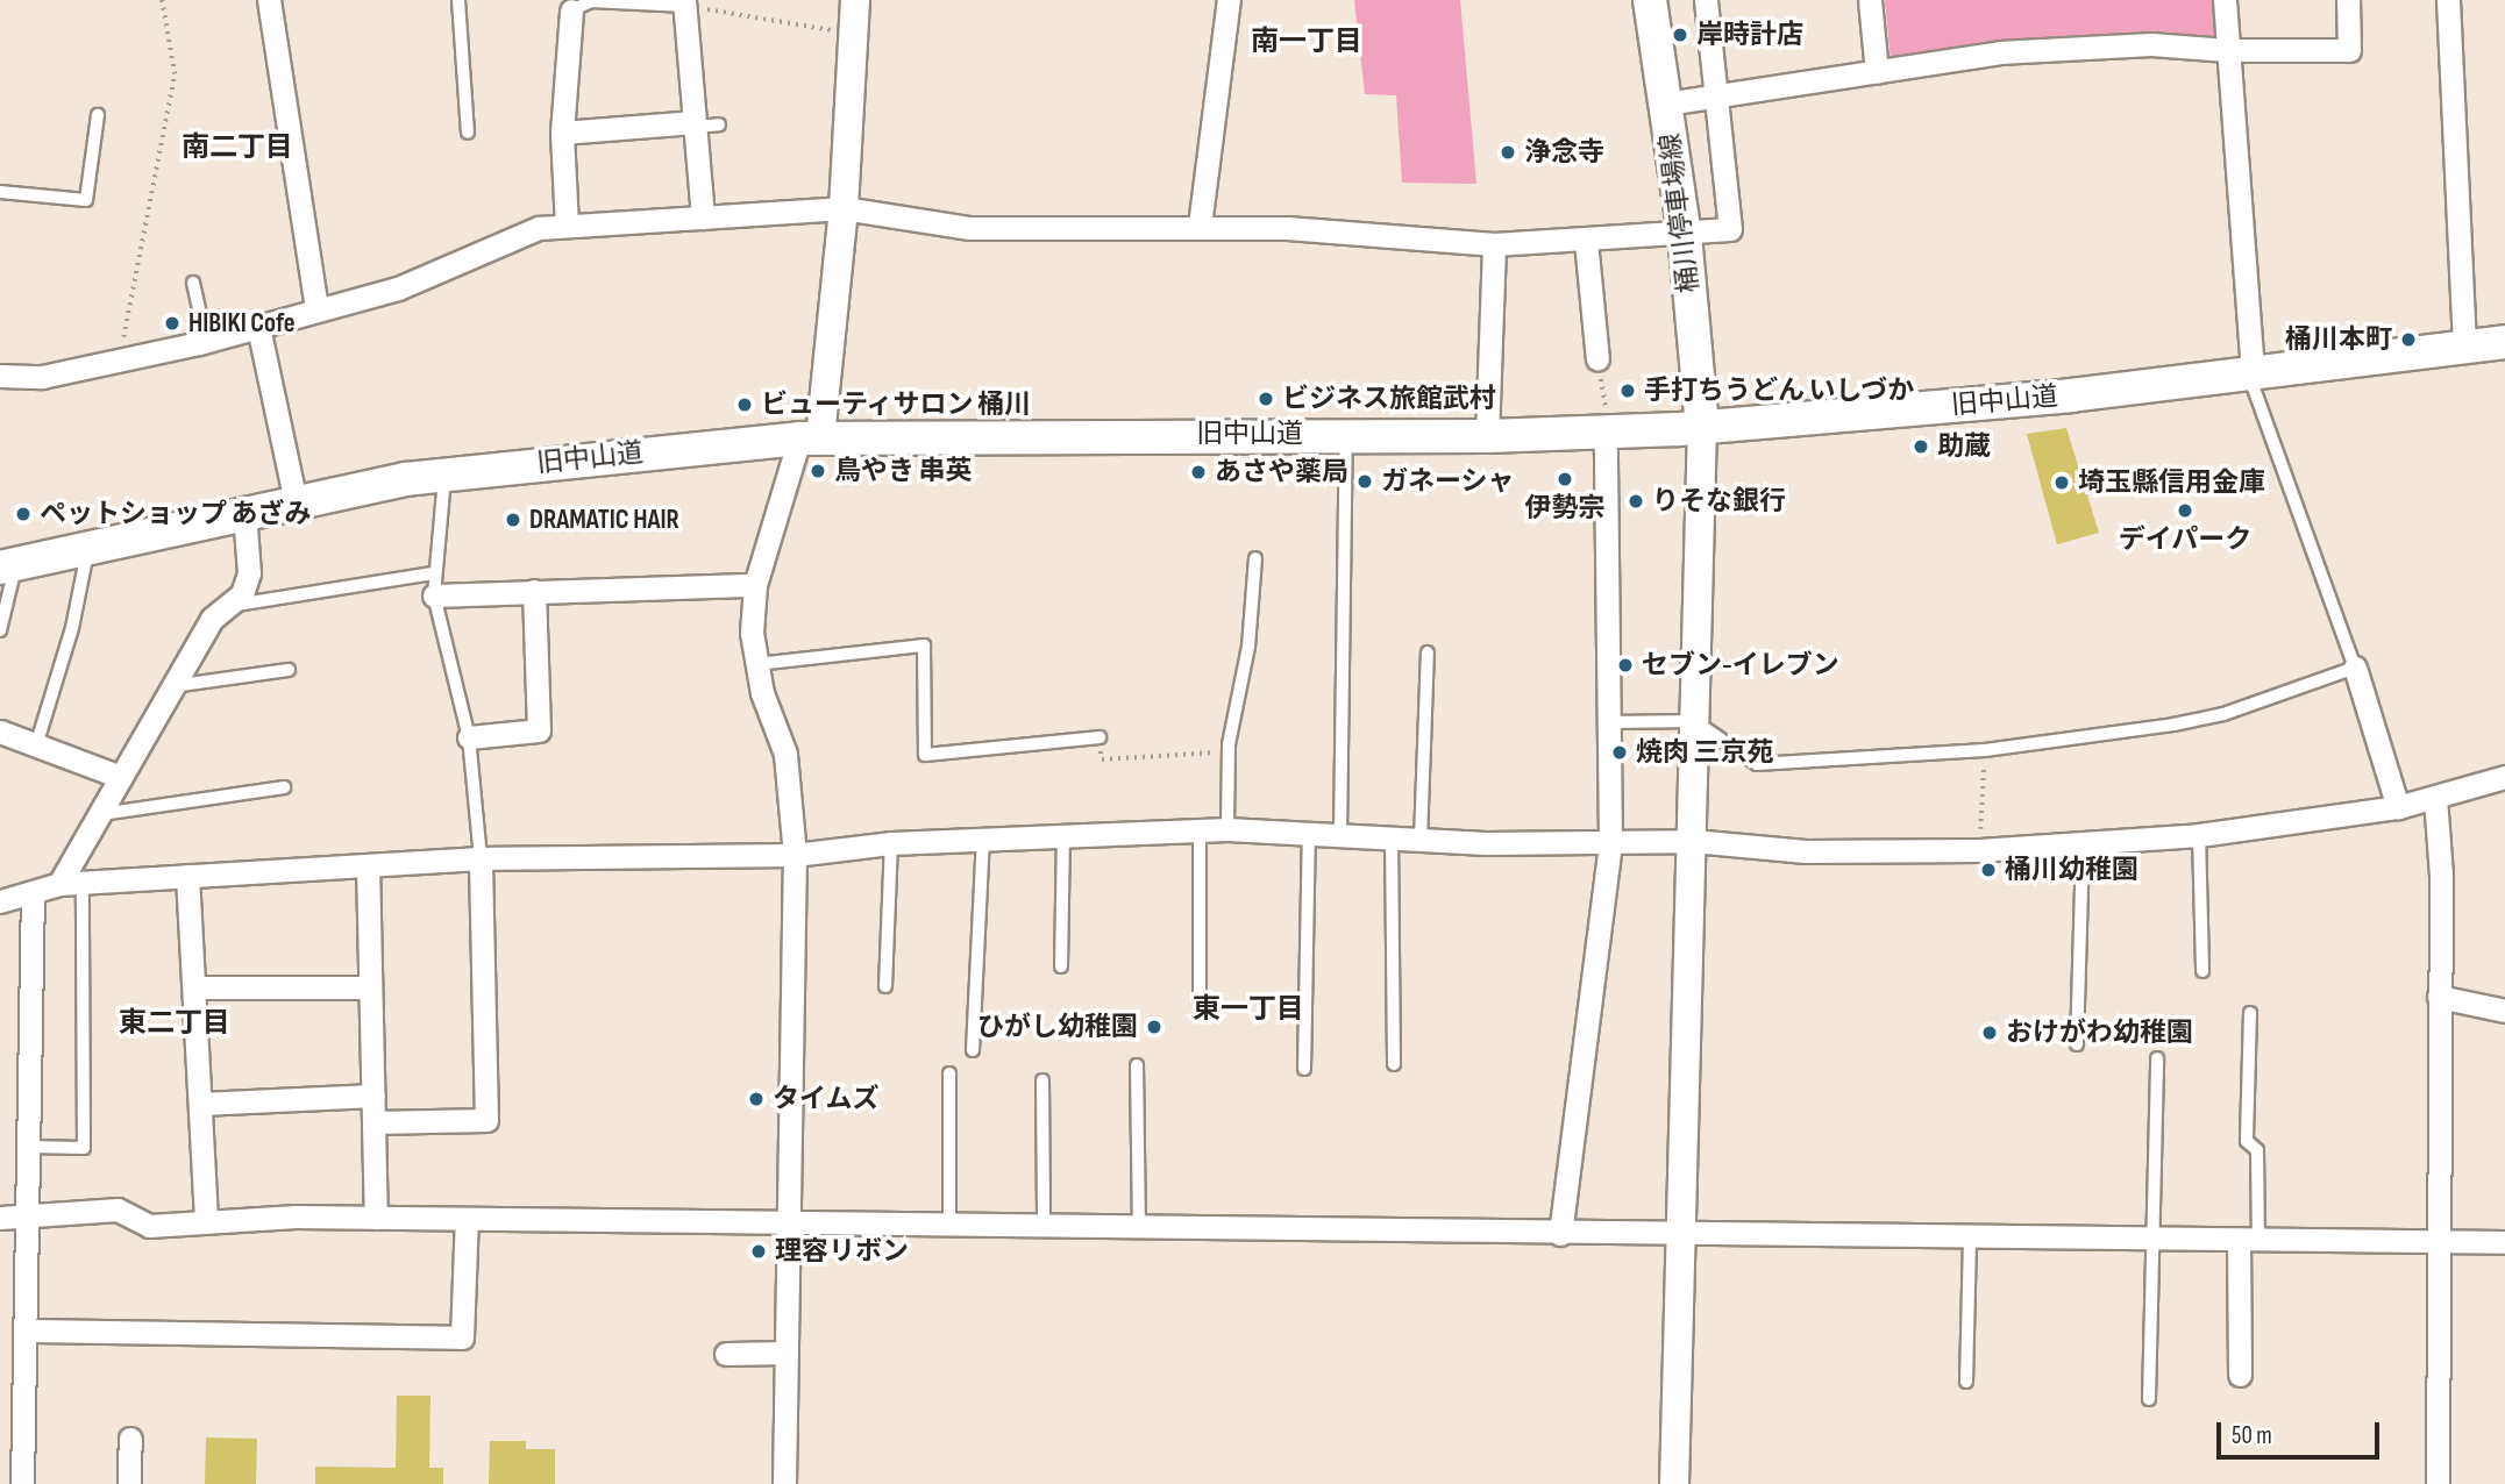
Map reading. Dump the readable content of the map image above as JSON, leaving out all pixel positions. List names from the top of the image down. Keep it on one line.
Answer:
{"streets":{"main road":["桶川停車場線","旧中山道"]},"crossings":[["桶川停車場線","旧中山道"]],"districts":["南一丁目","南二丁目","東一丁目","東二丁目"],"places":["岸時計店","浄念寺","HIBIKI Cofe","桶川本町","手打ちうどん いしづか","ビジネス旅館武村","ビューティサロン 桶川","助蔵","鳥やき 串英","あさや薬局","伊勢宗","ガネーシャ","埼玉縣信用金庫","りそな銀行","デイパーク","ペットショップ あざみ","DRAMATIC HAIR","セブン-イレブン","焼肉 三京苑","桶川幼稚園","ひがし幼稚園","おけがわ幼稚園","タイムズ","理容リボン"],"scale_bar":"50 m"}
